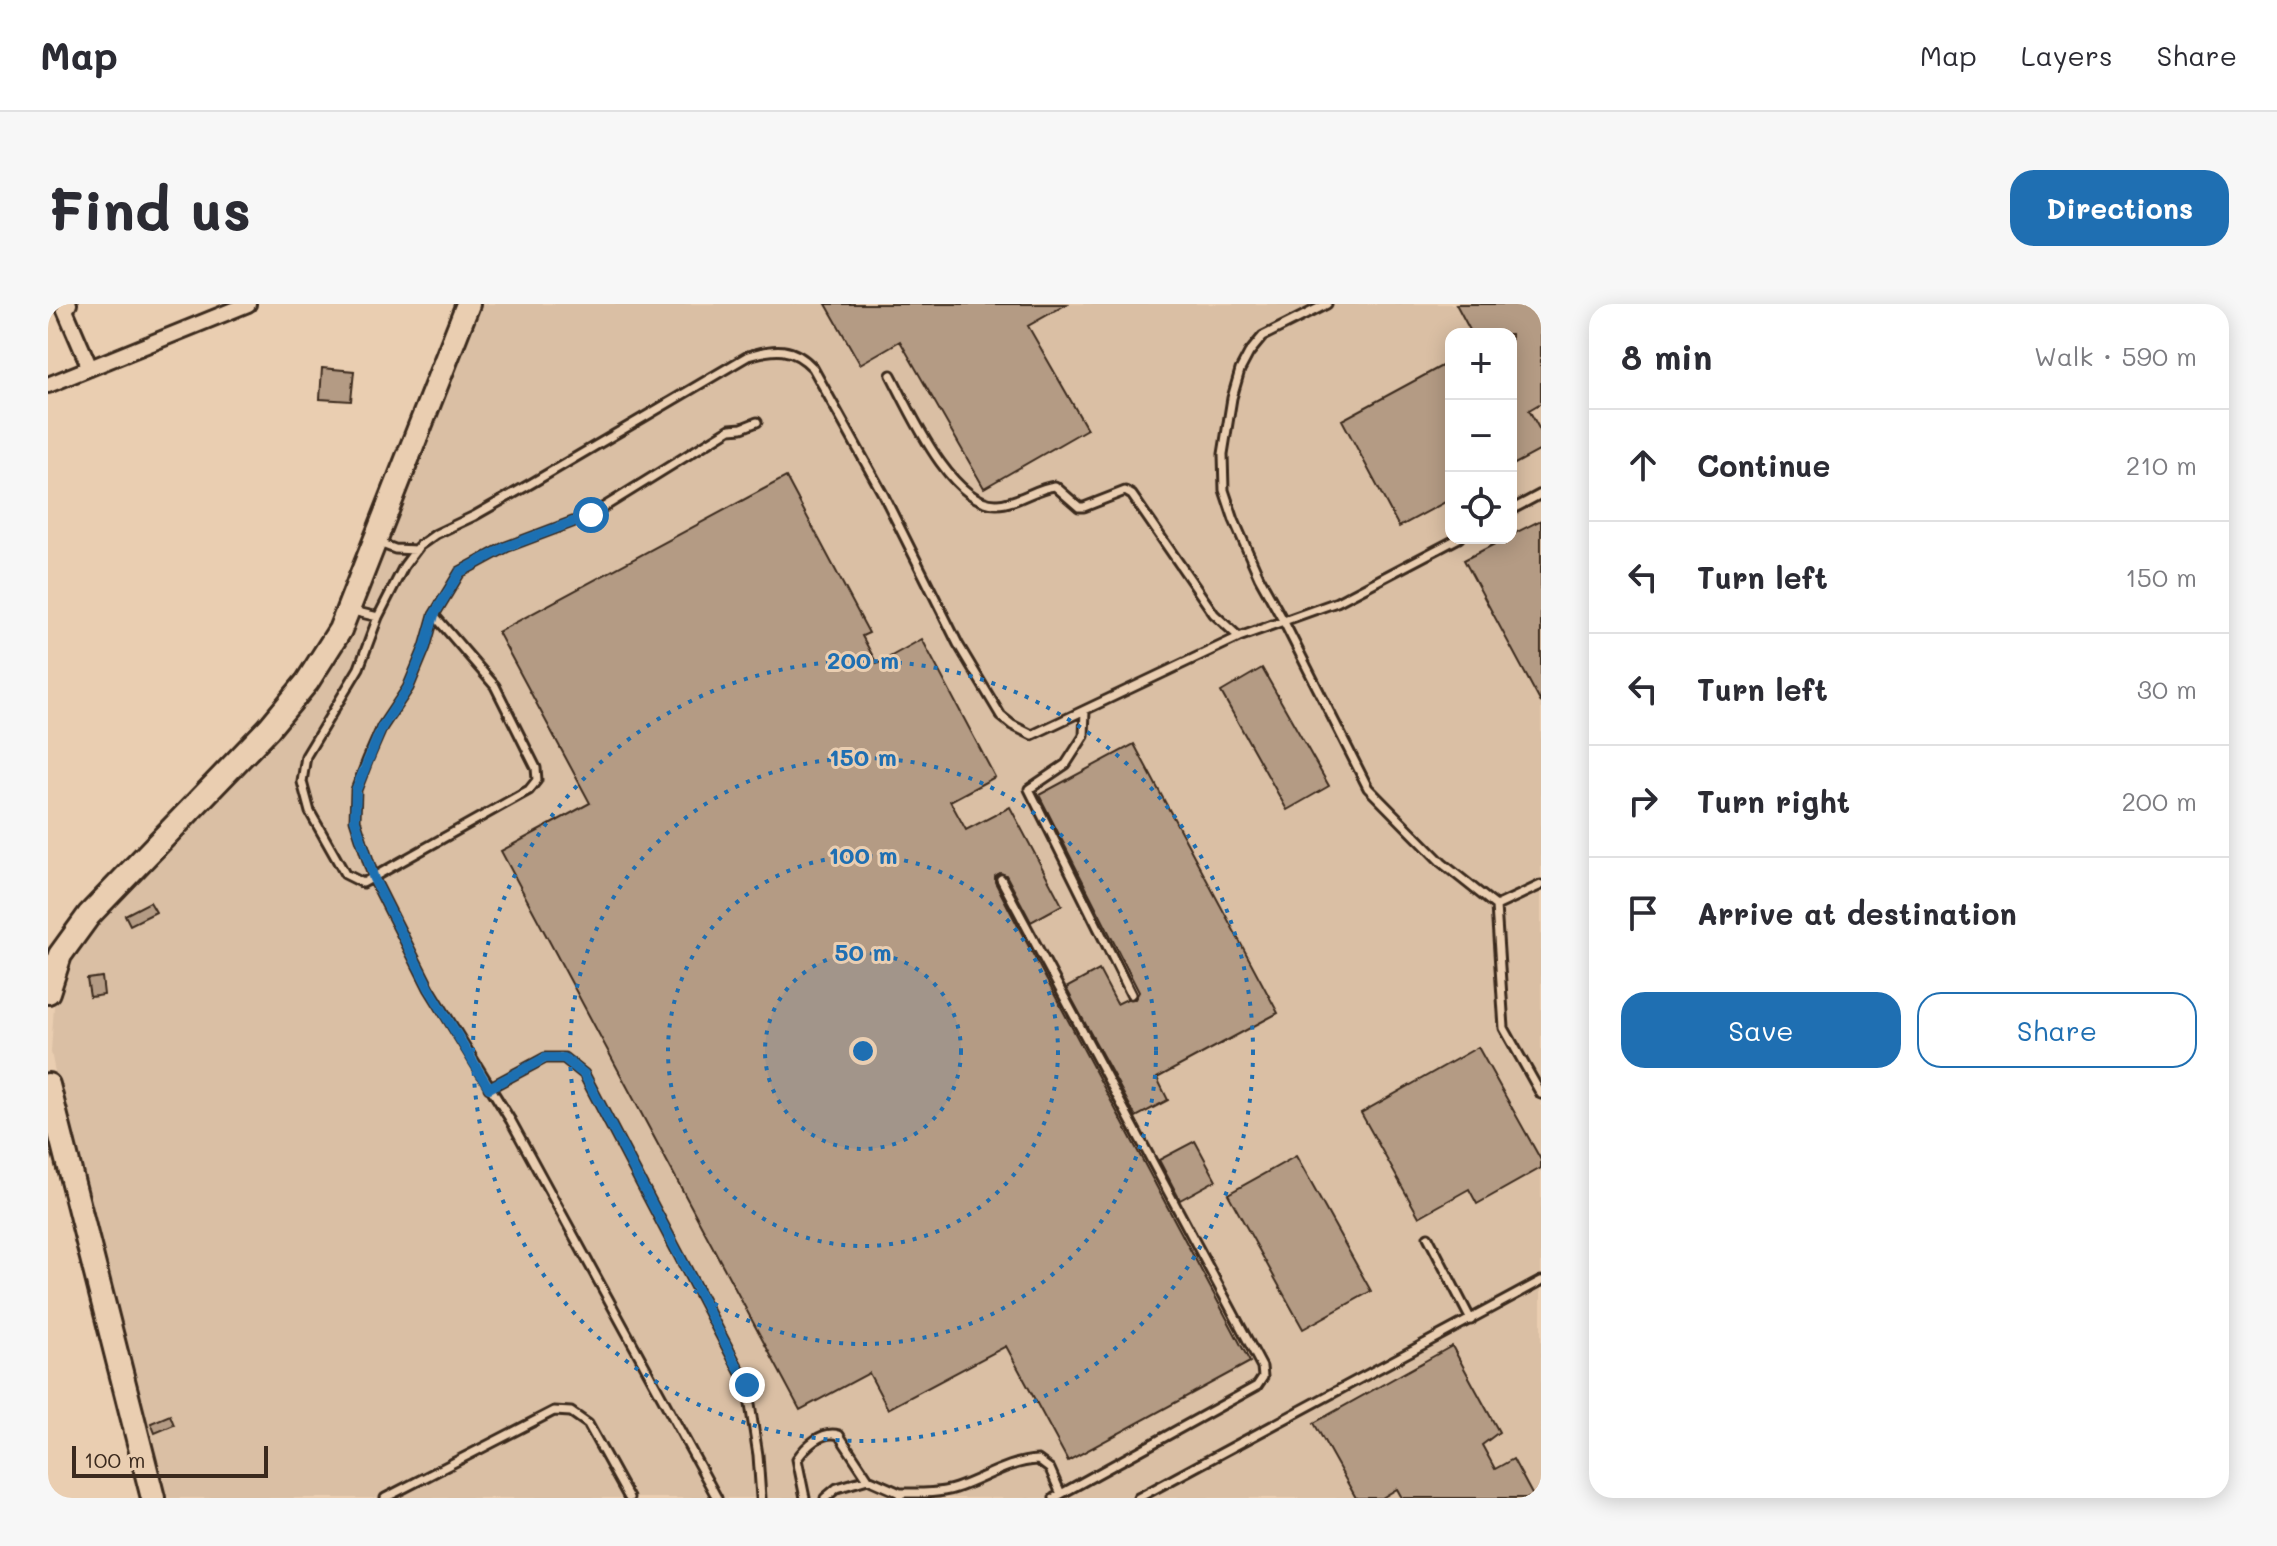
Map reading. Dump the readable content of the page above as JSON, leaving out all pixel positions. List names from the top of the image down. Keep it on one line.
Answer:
{"scale_bar":"100 m","page":{"header":"Map","nav":["Map","Layers","Share"],"buttons":["Directions",["Save","Share"]],"title":"Find us","heading":["8 min","Walk · 590 m"],"map_buttons":["+","−"],"list":[["Continue","210 m"],["Turn left","150 m"],["Turn left","30 m"],["Turn right","200 m"],"Arrive at destination"],"scale":"100 m"},"rings":["200 m","150 m","100 m","50 m"]}
